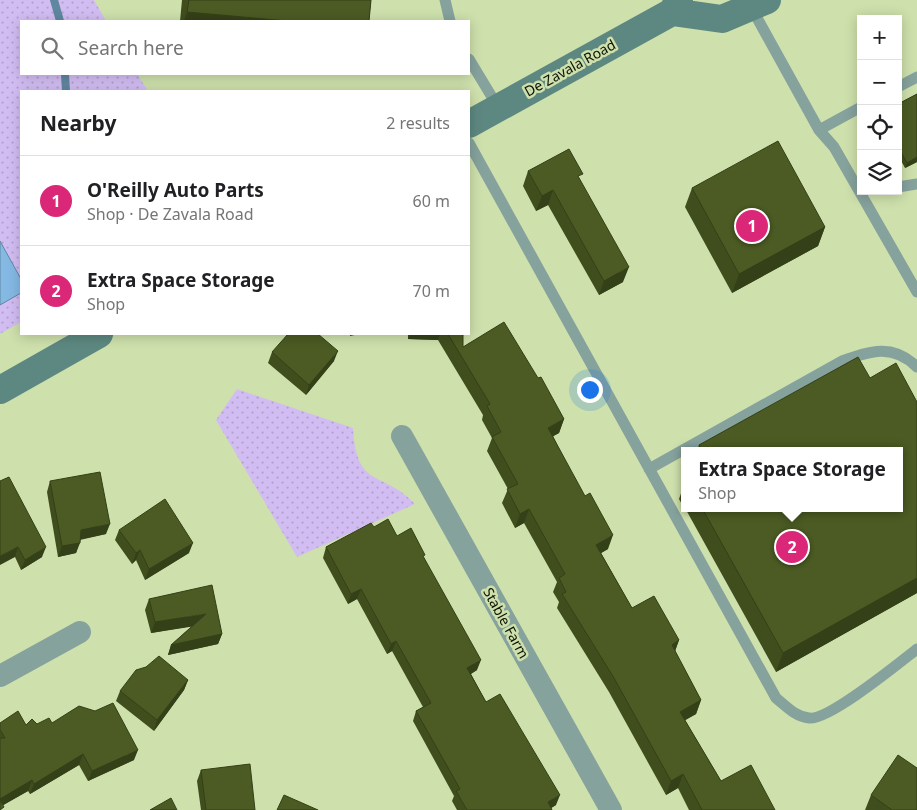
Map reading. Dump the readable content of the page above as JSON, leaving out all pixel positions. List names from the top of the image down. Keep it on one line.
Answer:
{"streets":{"main road":["De Zavala Road"],"street":["Stable Farm"]},"page":{"map_buttons":["+","−"],"search":"Search here","heading":["Nearby","2 results"],"list":[{"mark":"1","name":"O'Reilly Auto Parts","note":"Shop · De Zavala Road","value":"60 m"},{"mark":"2","name":"Extra Space Storage","note":"Shop","value":"70 m"}],"pins":["1","2"],"popup":["Extra Space Storage","Shop"]}}
